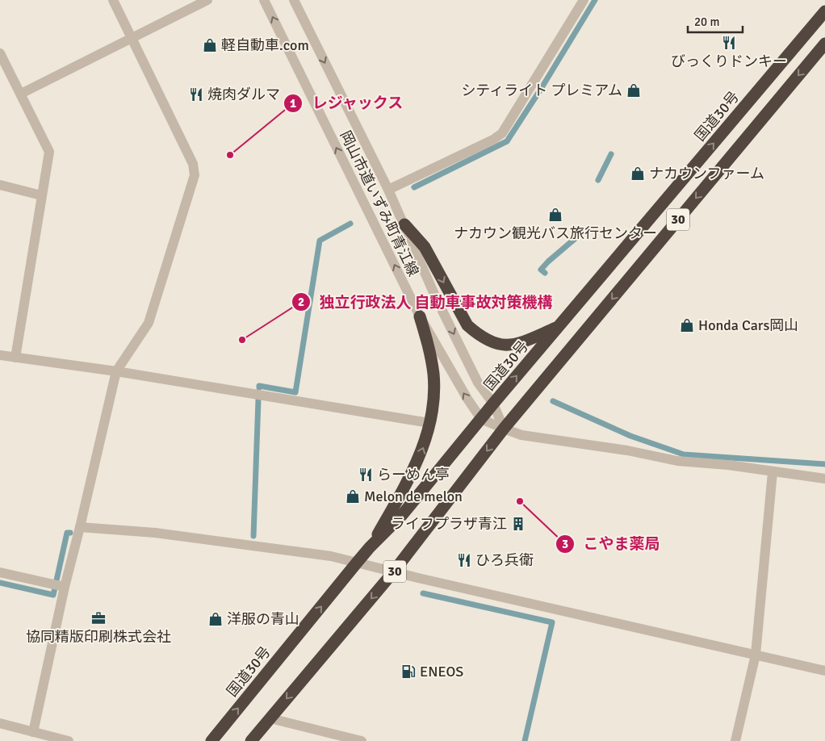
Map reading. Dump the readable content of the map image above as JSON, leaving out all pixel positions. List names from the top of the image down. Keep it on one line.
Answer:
{"streets":{"highway":["国道30号","30"],"street":["岡山市道いずみ町青江線"]},"crossings":[["国道30号","岡山市道いずみ町青江線"],["岡山市道いずみ町青江線","30"]],"places":{"restaurant":["びっくりドンキー","焼肉ダルマ","らーめん亭","ひろ兵衛"],"shop":["軽自動車.com","シティライト プレミアム","ナカウンファーム","ナカウン観光バス旅行センター","Honda Cars岡山","Melon de melon","洋服の青山"],"other":["レジャックス","独立行政法人 自動車事故対策機構","こやま薬局"],"building":["ライフプラザ青江"],"office":["協同精版印刷株式会社"],"fuel station":["ENEOS"]},"scale_bar":"20 m"}
